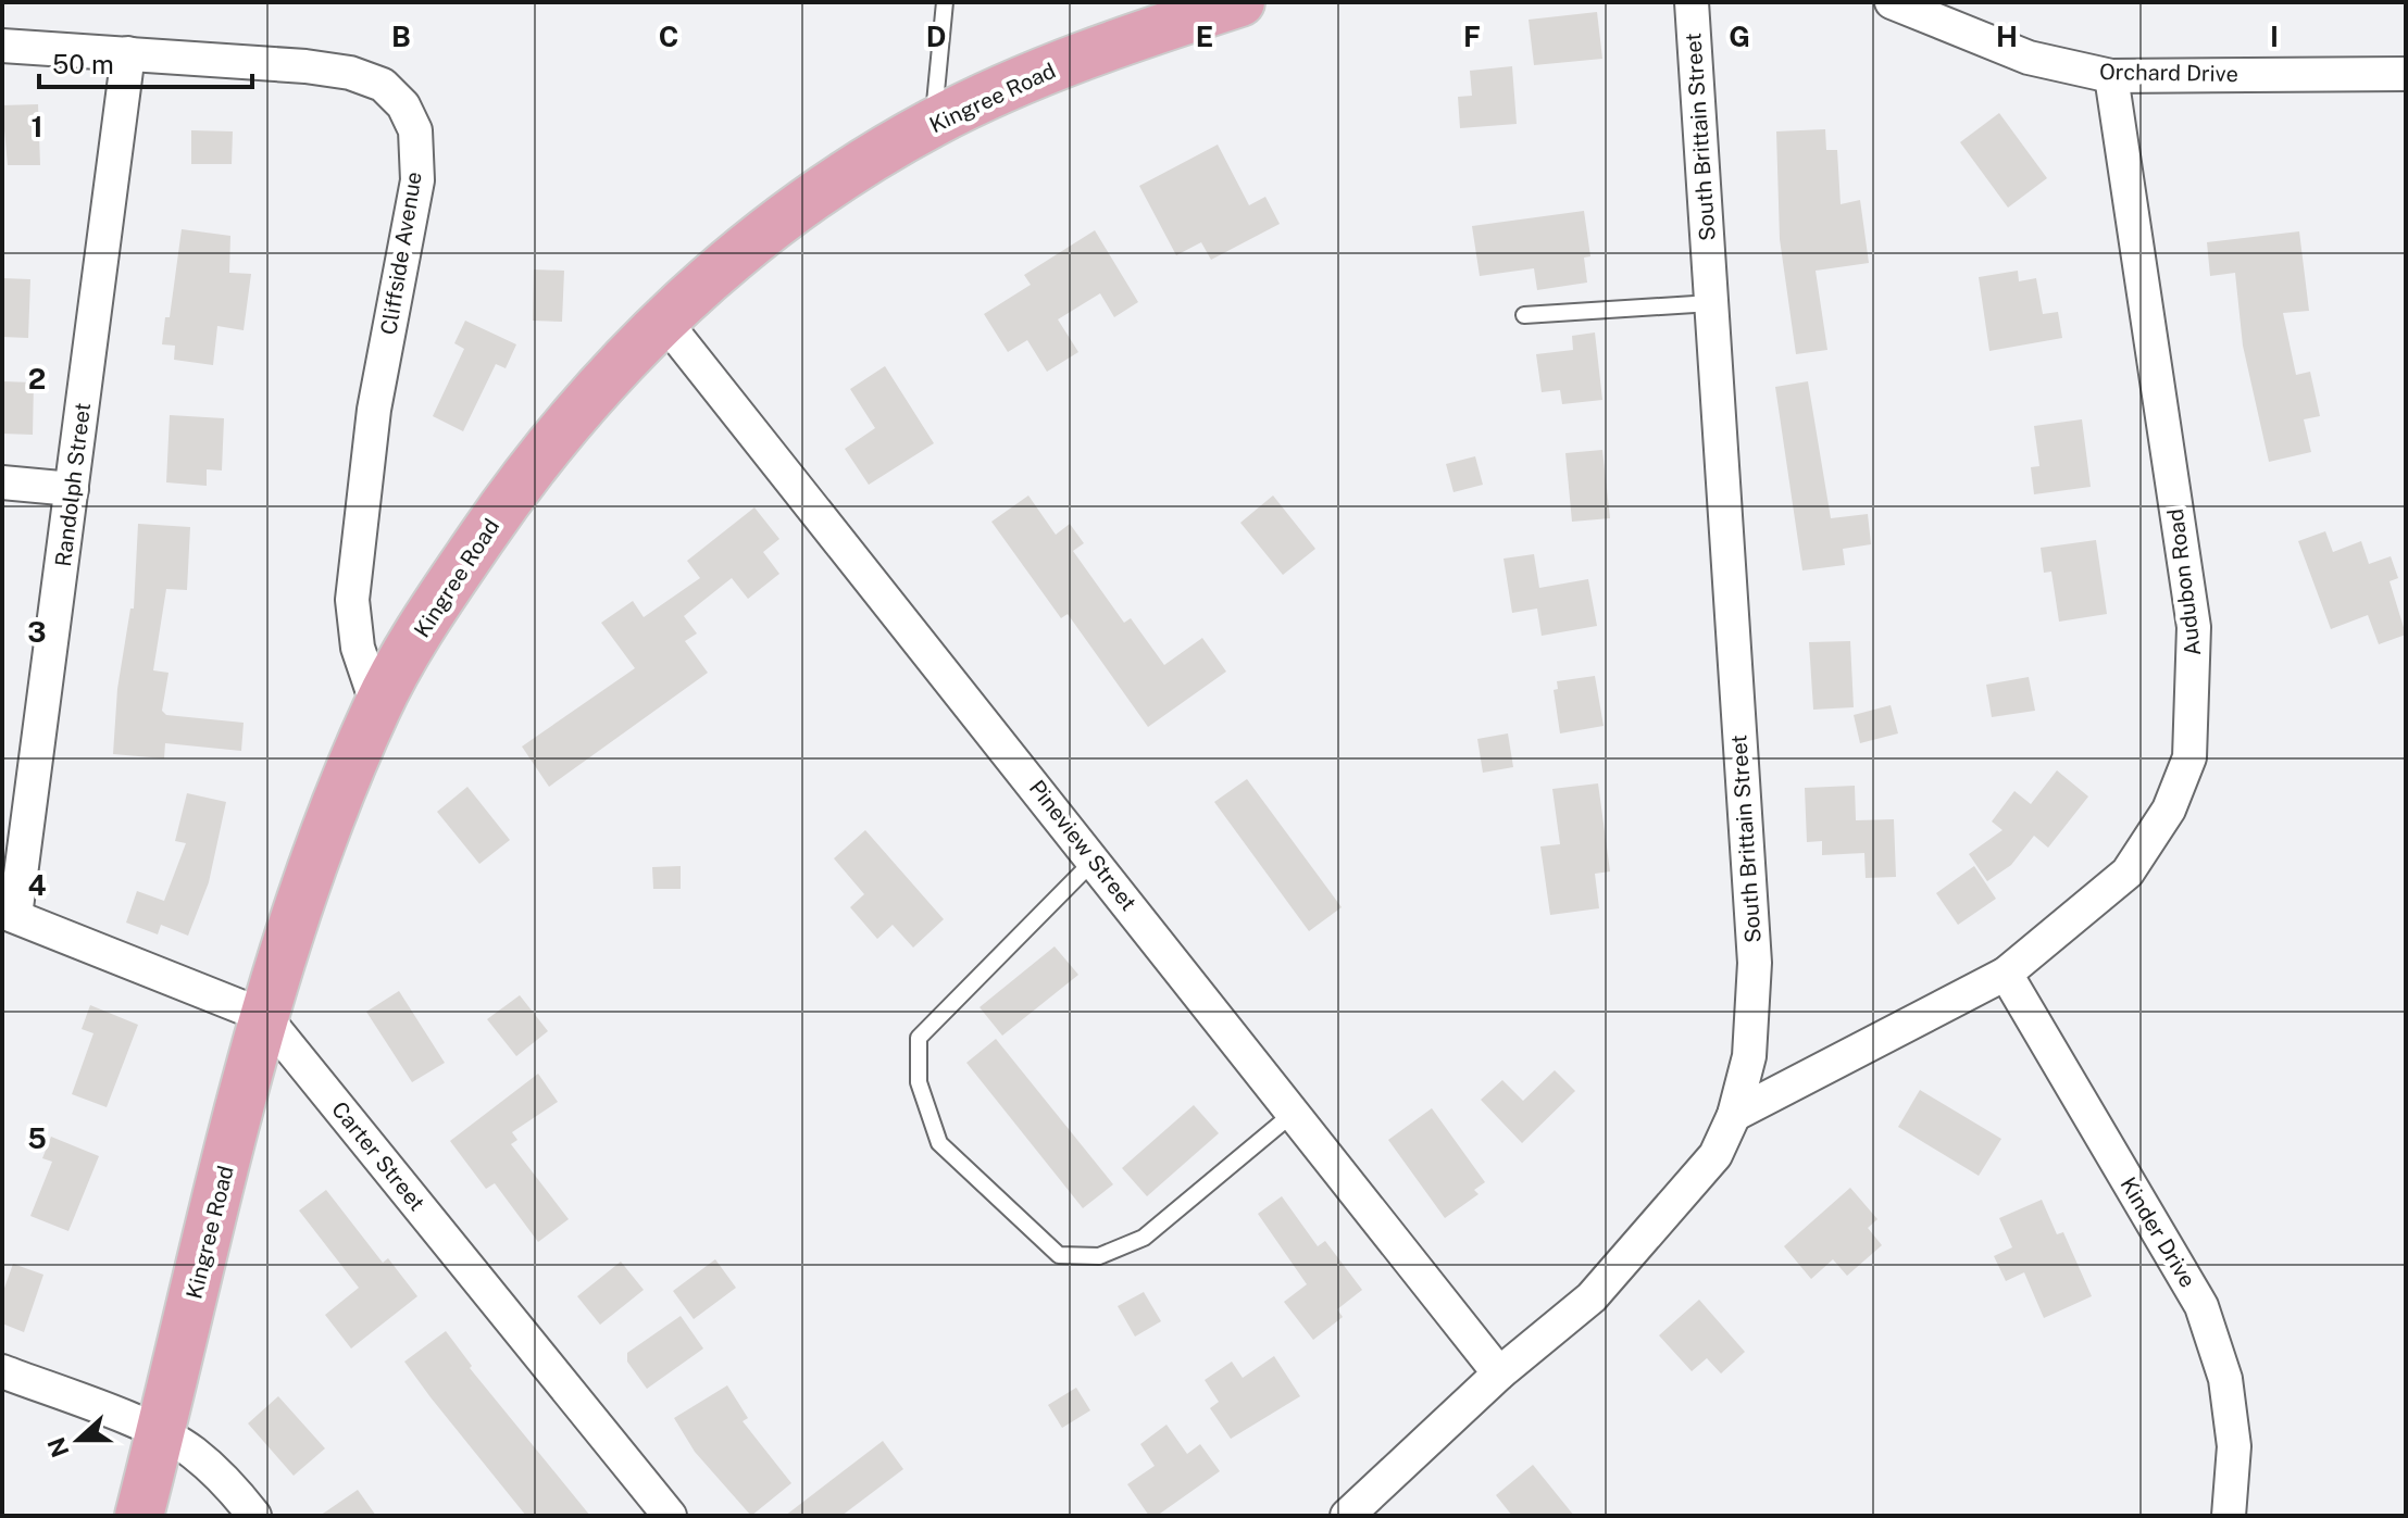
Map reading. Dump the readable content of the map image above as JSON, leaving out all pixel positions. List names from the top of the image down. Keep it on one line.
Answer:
{"streets":{"main road":["Kingree Road"],"street":["Orchard Drive","South Brittain Street","Cliffside Avenue","Randolph Street","Audubon Road","Pineview Street","Carter Street","Kinder Drive"]},"crossings":[["Orchard Drive","Audubon Road"],["Kingree Road","Cliffside Avenue"],["Kingree Road","Pineview Street"],["Kingree Road","Carter Street"],["South Brittain Street","Audubon Road"],["South Brittain Street","Pineview Street"],["Cliffside Avenue","Randolph Street"],["Randolph Street","Carter Street"],["Audubon Road","Kinder Drive"]],"scale_bar":"50 m","north":"left","grid":{"columns":["B","C","D","E","F","G","H","I"],"rows":["1","2","3","4","5"]}}
